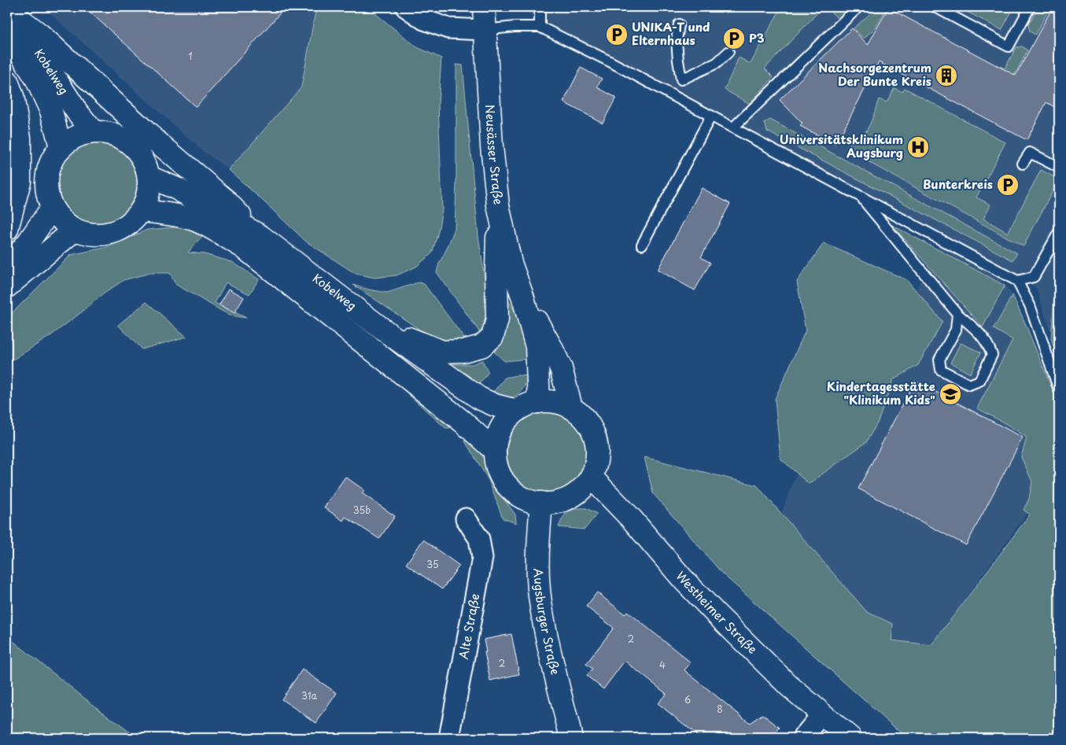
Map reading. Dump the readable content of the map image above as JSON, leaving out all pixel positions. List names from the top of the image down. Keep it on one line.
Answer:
{"streets":{"main road":["Kobelweg","Neusässer Straße","Westheimer Straße","Augsburger Straße"],"street":["Alte Straße"]},"crossings":[["Kobelweg","Neusässer Straße"],["Kobelweg","Westheimer Straße"],["Kobelweg","Augsburger Straße"],["Neusässer Straße","Westheimer Straße"],["Neusässer Straße","Augsburger Straße"],["Westheimer Straße","Augsburger Straße"]],"places":{"parking":["UNIKA-T und Elternhaus","P3","Bunterkreis"],"building":["Nachsorgezentrum Der Bunte Kreis"],"hospital":["Universitätsklinikum Augsburg"],"school or university":["Kindertagesstätte \"Klinikum Kids\""]},"house_numbers":["1","35b","35","2","2","4","31a","6","8"]}
